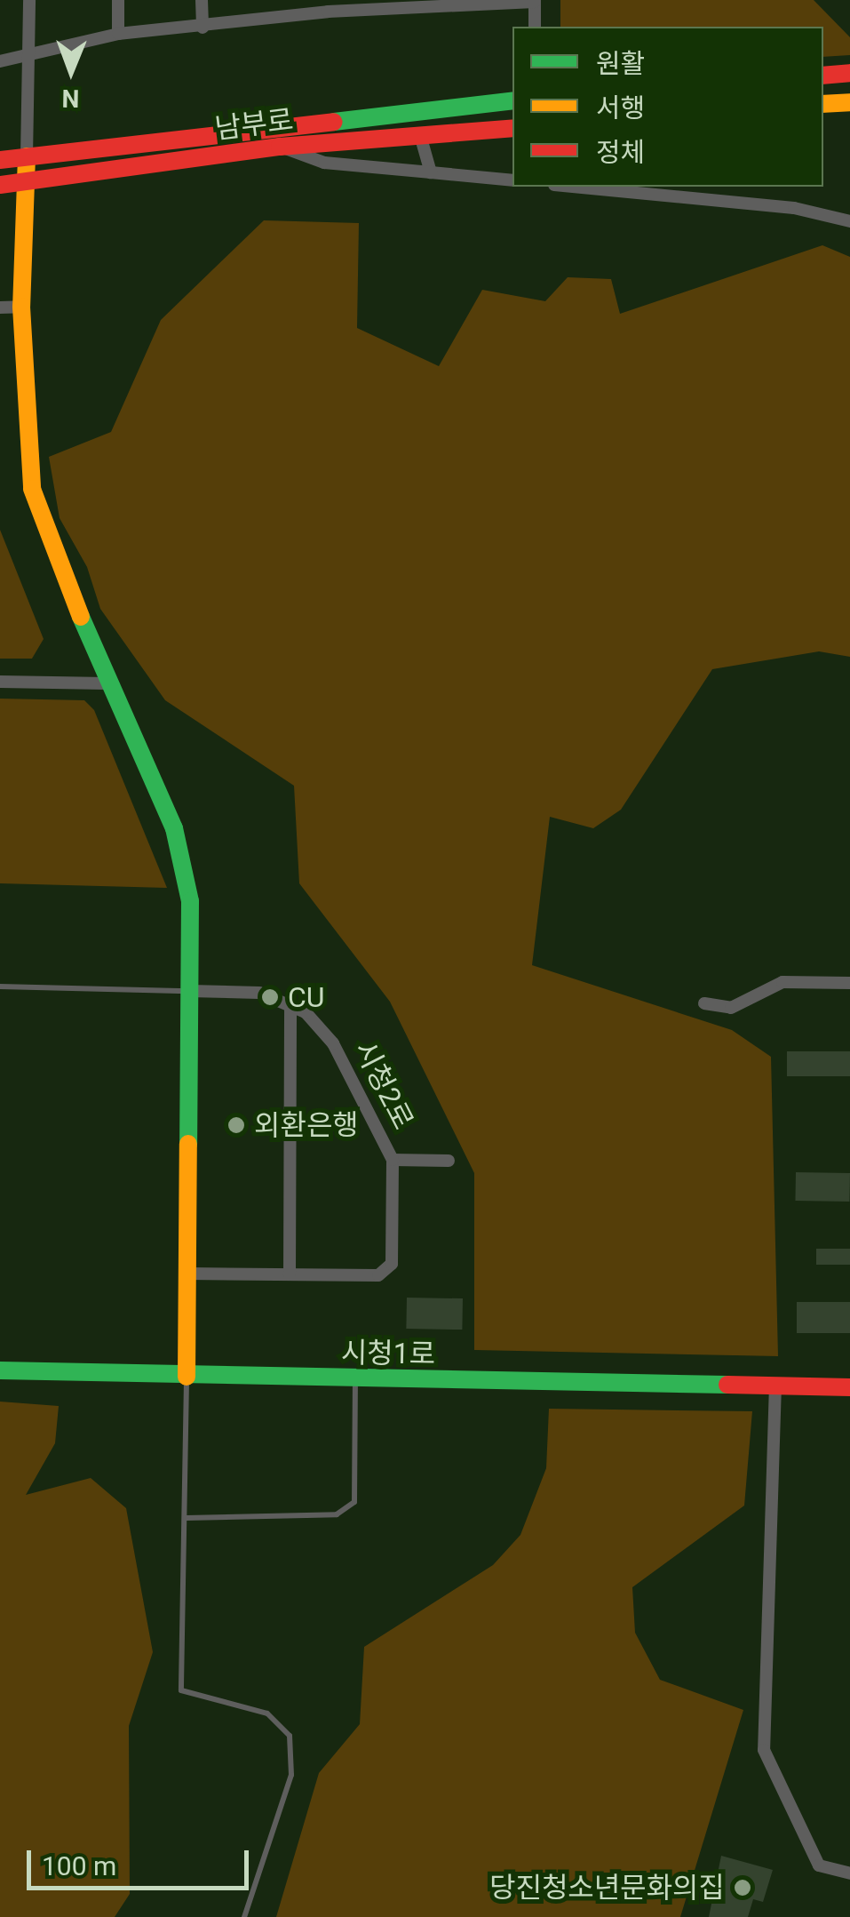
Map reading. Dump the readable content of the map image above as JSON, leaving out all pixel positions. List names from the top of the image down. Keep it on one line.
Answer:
{"streets":{"street":["남부로","시청2로","시청1로"]},"places":["CU","외환은행","당진청소년문화의집"],"legend":["원활","서행","정체"],"scale_bar":"100 m","north":"bottom"}
